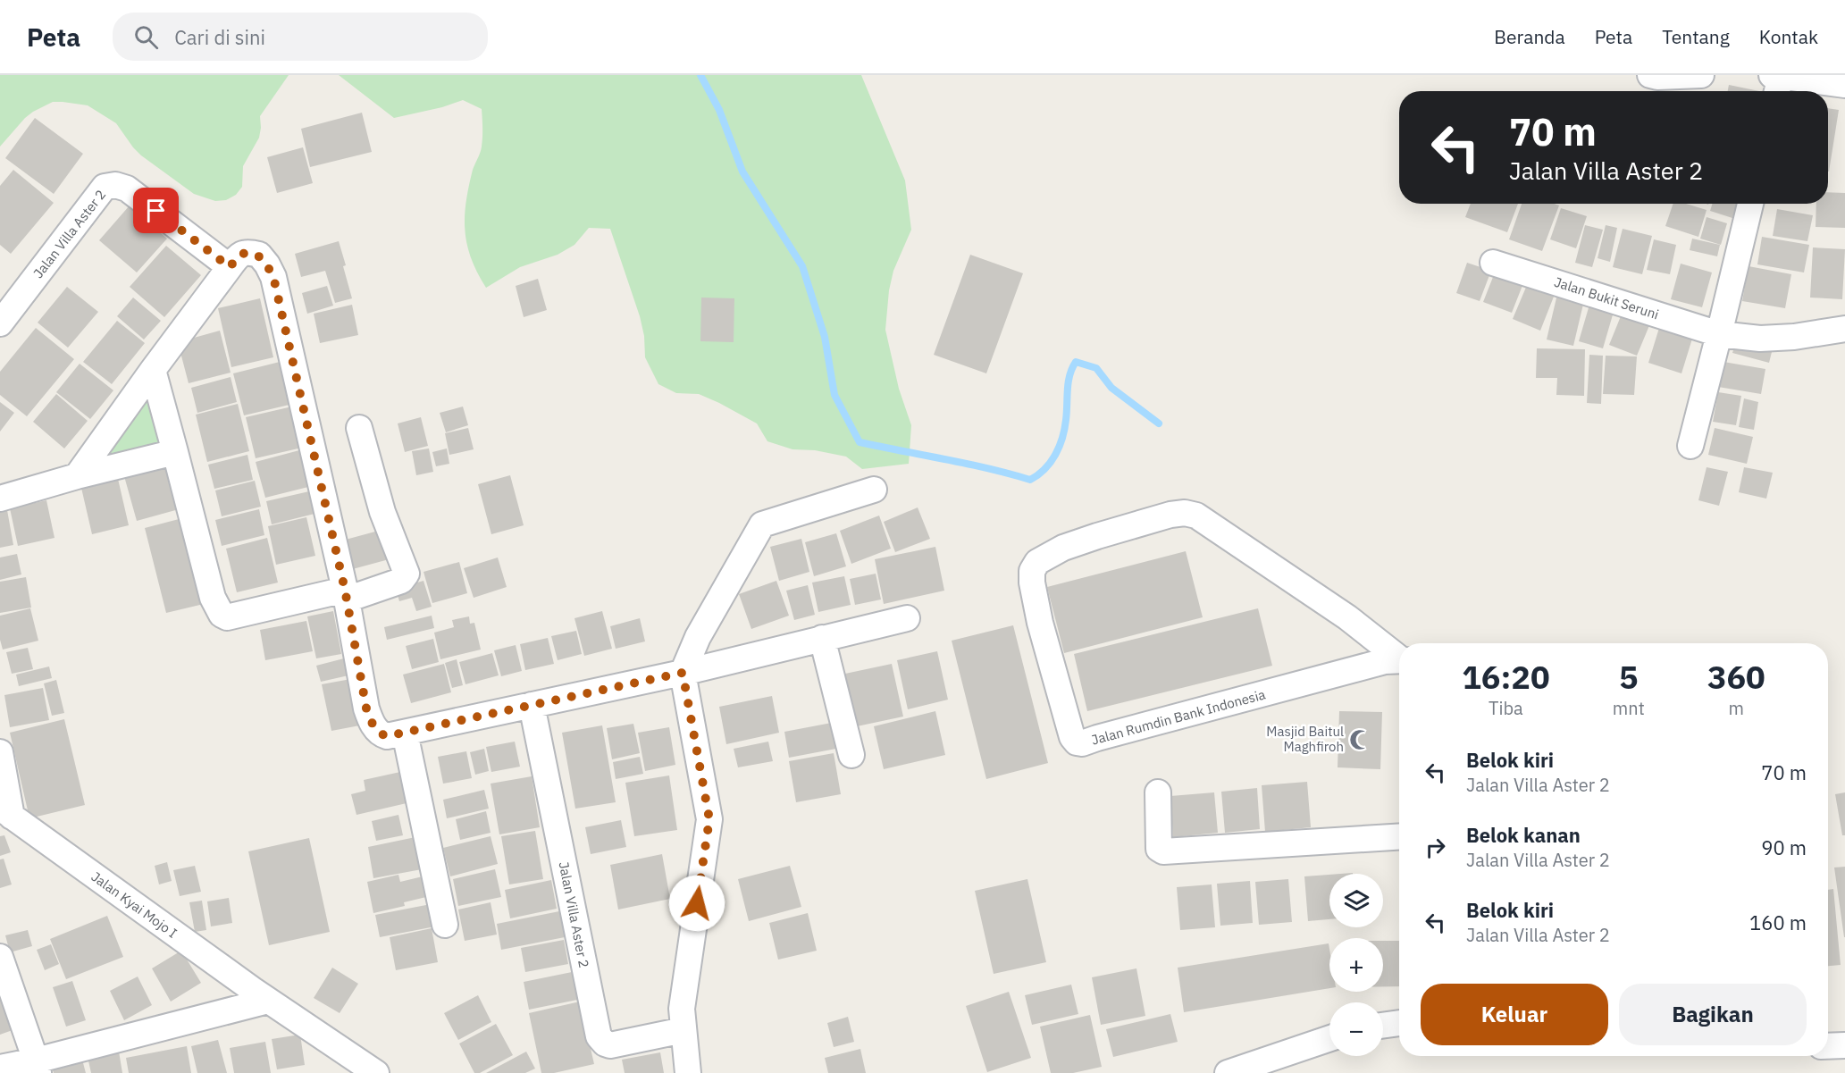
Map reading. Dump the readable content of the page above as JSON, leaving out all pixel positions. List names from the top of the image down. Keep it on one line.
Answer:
{"streets":{"street":["Jalan Villa Aster 2","Jalan Bukit Seruni","Jalan Rumdin Bank Indonesia","Jalan Kyai Mojo I"]},"places":{"mosque":["Masjid Baitul Maghfiroh"]},"page":{"header":"Peta","search":"Cari di sini","nav":["Beranda","Peta","Tentang","Kontak"],"turn":["70 m","Jalan Villa Aster 2"],"eta":["16:20","Tiba","5","mnt","360","m"],"list":[{"name":"Belok kiri","note":"Jalan Villa Aster 2","value":"70 m"},{"name":"Belok kanan","note":"Jalan Villa Aster 2","value":"90 m"},{"name":"Belok kiri","note":"Jalan Villa Aster 2","value":"160 m"}],"map_buttons":["+","−"],"buttons":["Keluar","Bagikan"]}}
